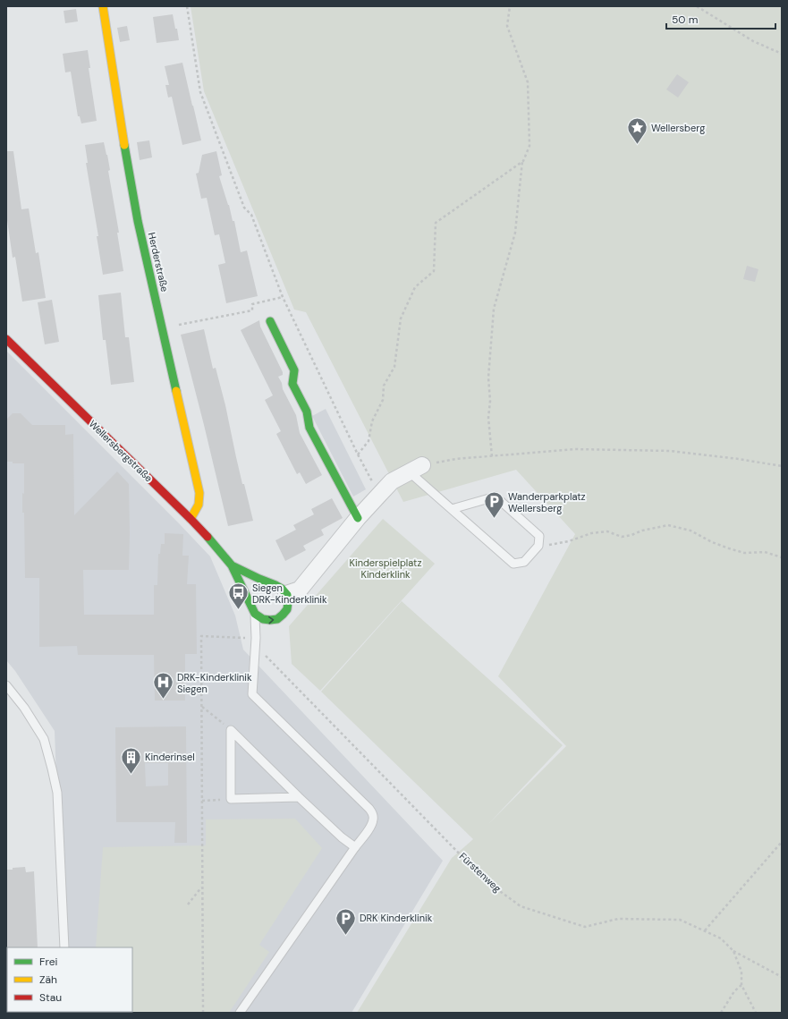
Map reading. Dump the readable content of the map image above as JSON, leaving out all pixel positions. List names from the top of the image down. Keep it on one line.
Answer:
{"streets":{"street":["Herderstraße","Wellersbergstraße"],"path":["Fürstenweg"]},"crossings":[["Herderstraße","Wellersbergstraße"]],"parks":["Kinderspielplatz Kinderklink"],"places":{"place":["Wellersberg"],"parking":["Wanderparkplatz Wellersberg","DRK Kinderklinik"],"bus stop":["Siegen DRK-Kinderklinik"],"hospital":["DRK-Kinderklinik Siegen"],"building":["Kinderinsel"]},"legend":["Frei","Zäh","Stau"],"scale_bar":"50 m"}
